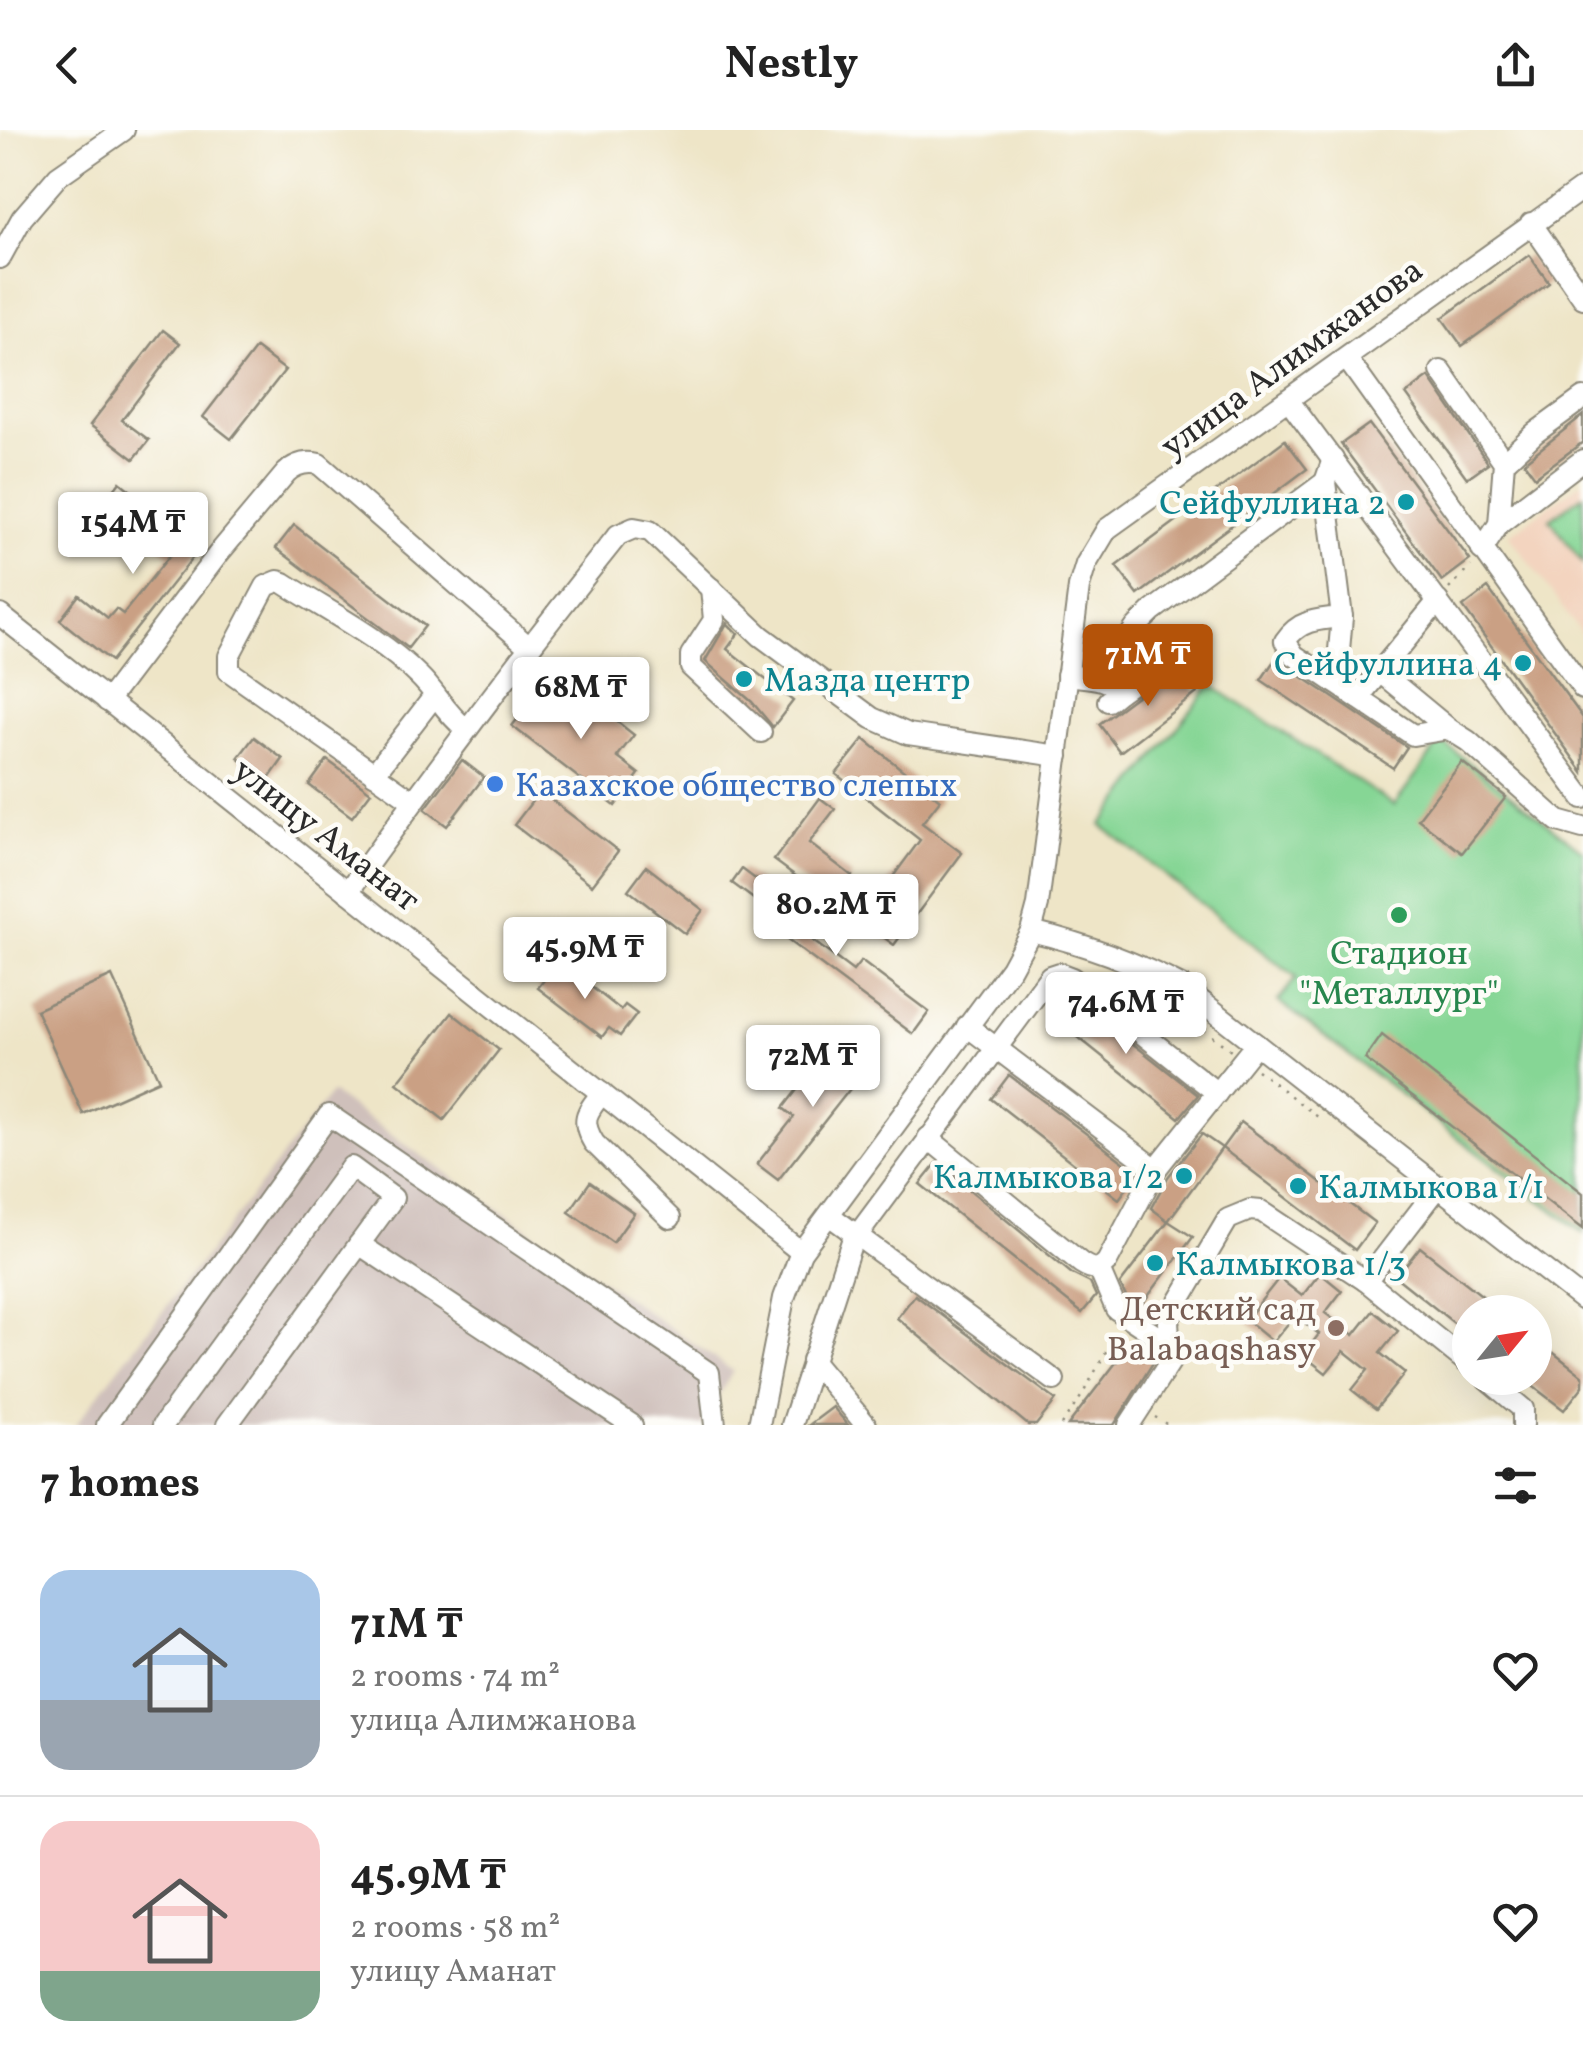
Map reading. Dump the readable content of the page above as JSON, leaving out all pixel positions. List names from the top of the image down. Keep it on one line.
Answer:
{"streets":{"street":["улица Алимжанова","улицу Аманат"]},"crossings":[["улица Алимжанова","улицу Аманат"]],"places":["Сейфуллина 2","Сейфуллина 4","Мазда центр","Казахское общество слепых","Стадион \"Металлург\"","Калмыкова 1/2","Калмыкова 1/1","Калмыкова 1/3","Детский сад Balabaqshasy"],"north":"top right","page":{"header":"Nestly","price":["154M ₸","71M ₸","68M ₸","80.2M ₸","45.9M ₸","74.6M ₸","72M ₸"],"heading":"7 homes","list":[{"name":"71M ₸","note":"2 rooms · 74 m² · улица Алимжанова"},{"name":"45.9M ₸","note":"2 rooms · 58 m² · улицу Аманат"}]}}
